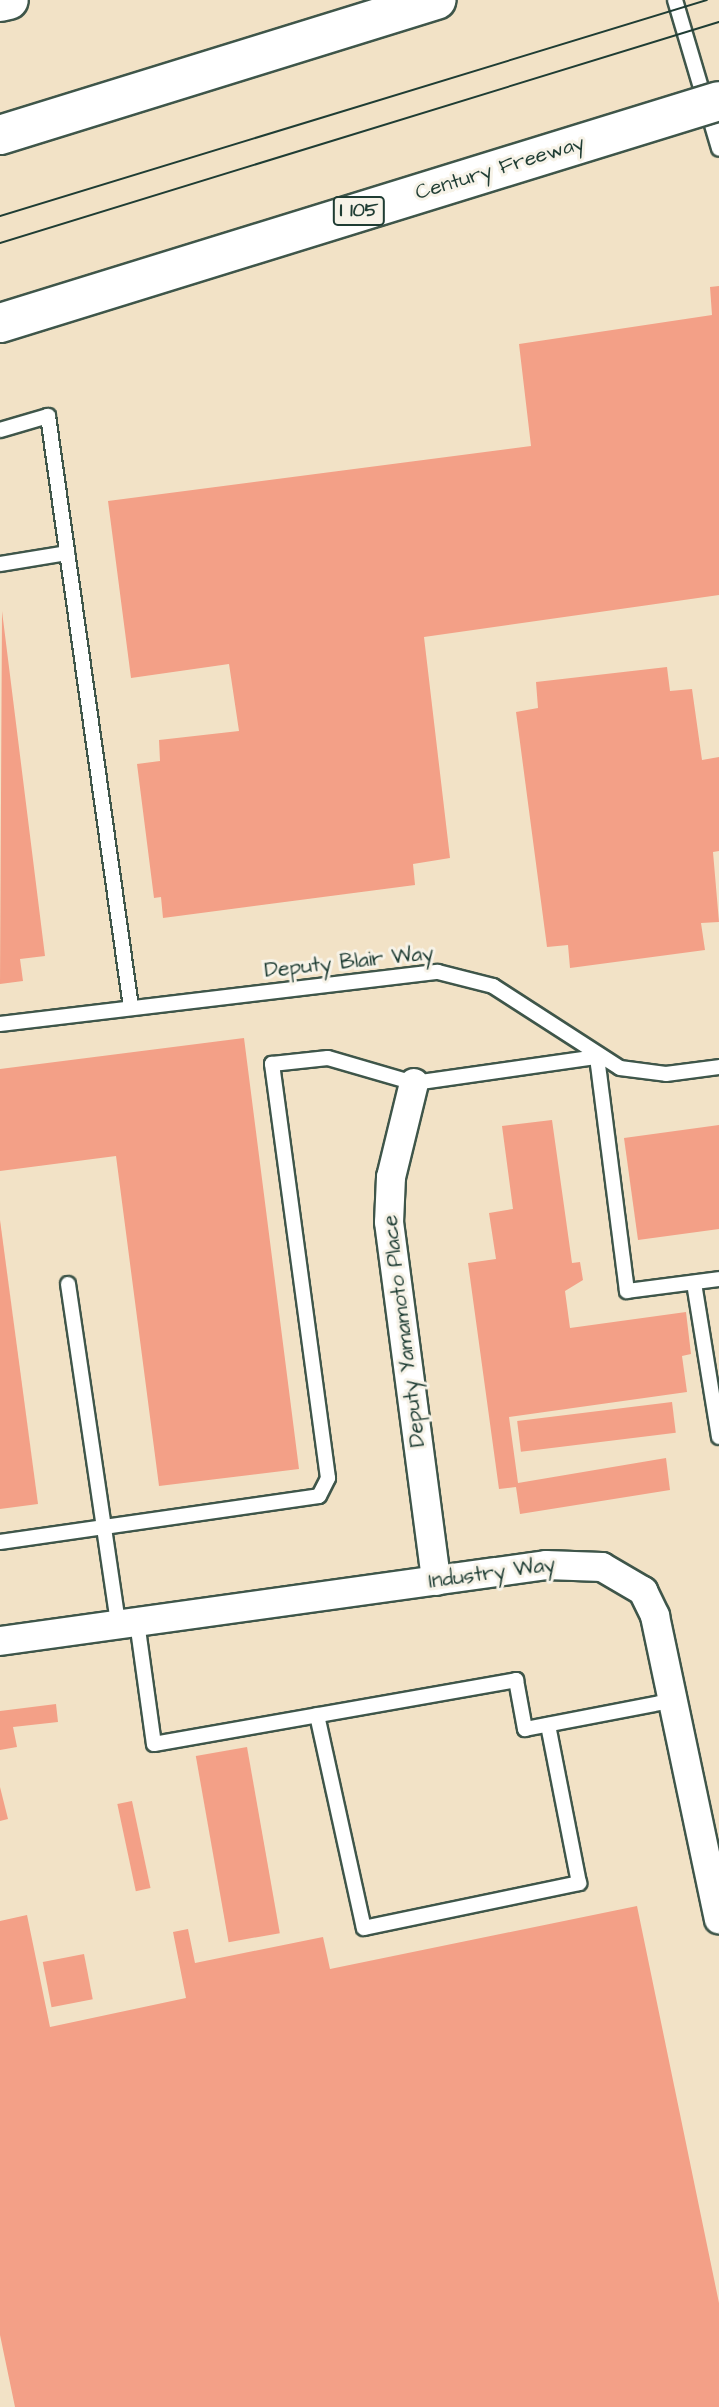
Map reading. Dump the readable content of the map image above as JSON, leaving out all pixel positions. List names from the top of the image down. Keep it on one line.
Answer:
{"streets":{"main road":["Century Freeway","I 105"],"street":["Deputy Yamamoto Place","Industry Way"],"lane":["Deputy Blair Way"]},"crossings":[["Deputy Yamamoto Place","Industry Way"]]}
